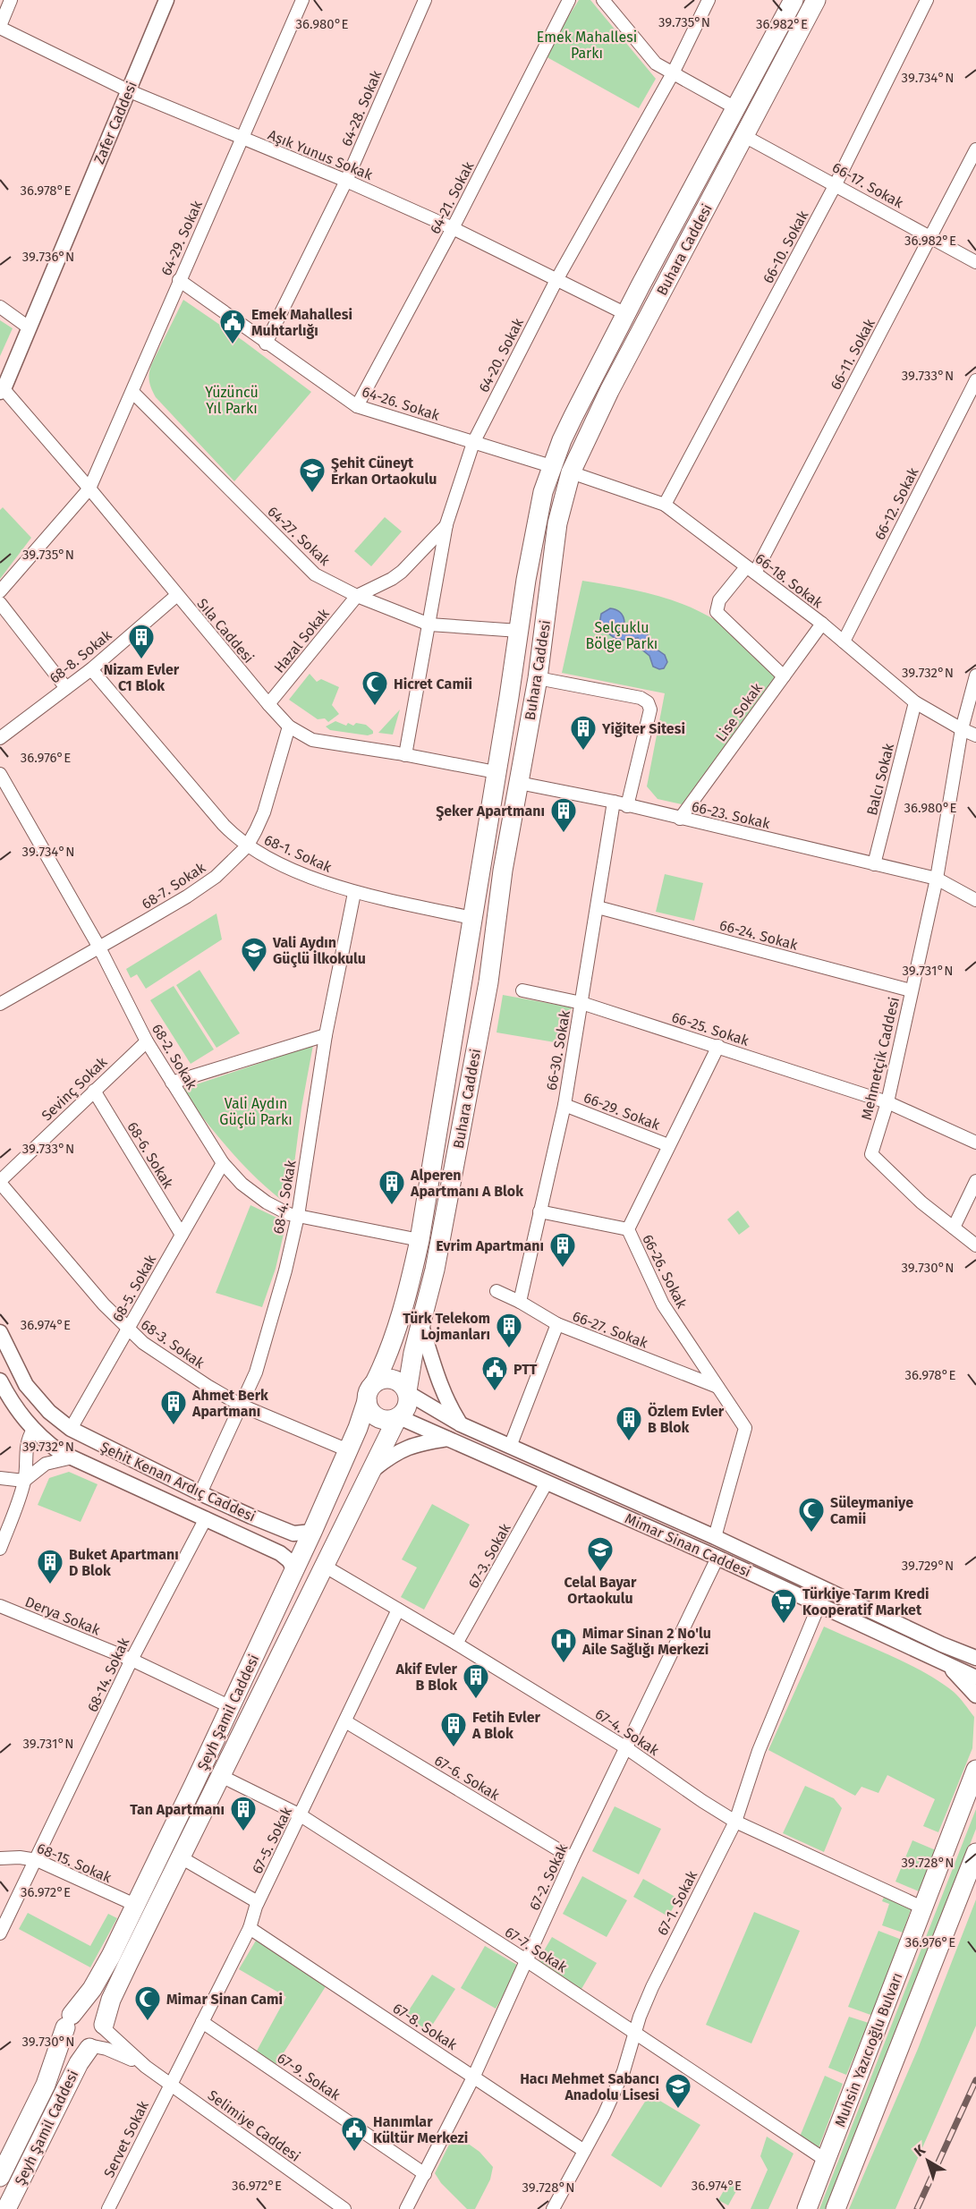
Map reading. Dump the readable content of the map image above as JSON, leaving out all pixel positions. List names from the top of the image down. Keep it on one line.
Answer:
{"streets":{"main road":["Buhara Caddesi","Şeyh Şamil Caddesi","Muhsin Yazıcıoğlu Bulvarı"],"street":["64-28. Sokak","Zafer Caddesi","Aşık Yunus Sokak","66-17. Sokak","64-21. Sokak","64-29. Sokak","66-10. Sokak","66-11. Sokak","64-20. Sokak","64-26. Sokak","66-12. Sokak","64-27. Sokak","66-18. Sokak","Sıla Caddesi","Hazal Sokak","68-8. Sokak","Lise Sokak","Balcı Sokak","66-23. Sokak","68-1. Sokak","68-7. Sokak","66-24. Sokak","66-25. Sokak","66-30. Sokak","68-2. Sokak","Mehmetçik Caddesi","Sevinç Sokak","66-29. Sokak","68-6. Sokak","68-4. Sokak","66-26. Sokak","68-5. Sokak","66-27. Sokak","68-3. Sokak","Şehit Kenan Ardıç Caddesi","Mimar Sinan Caddesi","67-3. Sokak","Derya Sokak","68-14. Sokak","67-4. Sokak","67-6. Sokak","67-5. Sokak","68-15. Sokak","67-2. Sokak","67-1. Sokak","67-7. Sokak","67-8. Sokak","67-9. Sokak","Selimiye Caddesi","Servet Sokak"]},"crossings":[["64-28. Sokak","Aşık Yunus Sokak"],["64-28. Sokak","64-26. Sokak"],["Zafer Caddesi","Aşık Yunus Sokak"],["Zafer Caddesi","Sıla Caddesi"],["Aşık Yunus Sokak","64-21. Sokak"],["Aşık Yunus Sokak","64-29. Sokak"],["Aşık Yunus Sokak","Buhara Caddesi"],["Aşık Yunus Sokak","64-20. Sokak"],["66-17. Sokak","66-10. Sokak"],["66-17. Sokak","Buhara Caddesi"],["66-17. Sokak","66-11. Sokak"],["64-21. Sokak","64-26. Sokak"],["64-29. Sokak","64-26. Sokak"],["64-29. Sokak","64-27. Sokak"],["64-29. Sokak","Sıla Caddesi"],["66-10. Sokak","66-18. Sokak"],["Buhara Caddesi","64-26. Sokak"],["Buhara Caddesi","64-27. Sokak"],["Buhara Caddesi","66-18. Sokak"],["Buhara Caddesi","Sıla Caddesi"],["Buhara Caddesi","66-23. Sokak"],["Buhara Caddesi","68-1. Sokak"],["Buhara Caddesi","68-2. Sokak"],["Buhara Caddesi","Mimar Sinan Caddesi"],["Buhara Caddesi","Şeyh Şamil Caddesi"],["66-11. Sokak","66-18. Sokak"],["66-11. Sokak","Lise Sokak"],["64-20. Sokak","64-26. Sokak"],["64-20. Sokak","64-27. Sokak"],["64-20. Sokak","Sıla Caddesi"],["66-12. Sokak","66-18. Sokak"],["64-27. Sokak","Hazal Sokak"],["66-18. Sokak","Lise Sokak"],["66-18. Sokak","Balcı Sokak"],["66-18. Sokak","Mehmetçik Caddesi"],["Sıla Caddesi","Hazal Sokak"],["Sıla Caddesi","68-8. Sokak"],["Sıla Caddesi","68-7. Sokak"],["68-8. Sokak","68-1. Sokak"],["Lise Sokak","66-23. Sokak"],["Balcı Sokak","66-23. Sokak"],["66-23. Sokak","66-30. Sokak"],["66-23. Sokak","Mehmetçik Caddesi"],["68-1. Sokak","68-7. Sokak"],["68-1. Sokak","68-4. Sokak"],["68-7. Sokak","68-2. Sokak"],["66-24. Sokak","66-30. Sokak"],["66-24. Sokak","Mehmetçik Caddesi"],["66-25. Sokak","66-30. Sokak"],["66-25. Sokak","Mehmetçik Caddesi"],["66-25. Sokak","66-26. Sokak"],["66-30. Sokak","66-29. Sokak"],["66-30. Sokak","66-27. Sokak"],["68-2. Sokak","Sevinç Sokak"],["68-2. Sokak","68-4. Sokak"],["68-2. Sokak","68-5. Sokak"],["Sevinç Sokak","68-6. Sokak"],["Sevinç Sokak","68-3. Sokak"],["66-29. Sokak","66-26. Sokak"],["68-6. Sokak","68-5. Sokak"],["68-4. Sokak","68-3. Sokak"],["68-4. Sokak","Şehit Kenan Ardıç Caddesi"],["66-26. Sokak","66-27. Sokak"],["66-26. Sokak","Mimar Sinan Caddesi"],["68-5. Sokak","68-3. Sokak"],["68-5. Sokak","Şehit Kenan Ardıç Caddesi"],["68-3. Sokak","Şeyh Şamil Caddesi"],["Şehit Kenan Ardıç Caddesi","68-14. Sokak"],["Şehit Kenan Ardıç Caddesi","Şeyh Şamil Caddesi"],["Mimar Sinan Caddesi","67-3. Sokak"],["Mimar Sinan Caddesi","Şeyh Şamil Caddesi"],["Mimar Sinan Caddesi","67-2. Sokak"],["Mimar Sinan Caddesi","67-1. Sokak"],["67-3. Sokak","67-4. Sokak"],["Derya Sokak","68-14. Sokak"],["Derya Sokak","Şeyh Şamil Caddesi"],["68-14. Sokak","68-15. Sokak"],["Şeyh Şamil Caddesi","67-4. Sokak"],["Şeyh Şamil Caddesi","68-15. Sokak"],["Şeyh Şamil Caddesi","67-7. Sokak"],["Şeyh Şamil Caddesi","Selimiye Caddesi"],["67-4. Sokak","67-5. Sokak"],["67-4. Sokak","67-2. Sokak"],["67-4. Sokak","67-1. Sokak"],["67-4. Sokak","Muhsin Yazıcıoğlu Bulvarı"],["67-6. Sokak","67-5. Sokak"],["67-6. Sokak","67-2. Sokak"],["67-5. Sokak","67-7. Sokak"],["67-5. Sokak","67-8. Sokak"],["67-5. Sokak","67-9. Sokak"],["67-5. Sokak","Selimiye Caddesi"],["67-5. Sokak","Servet Sokak"],["67-2. Sokak","67-7. Sokak"],["67-2. Sokak","67-8. Sokak"],["67-2. Sokak","67-9. Sokak"],["67-1. Sokak","67-7. Sokak"],["67-1. Sokak","67-8. Sokak"],["67-7. Sokak","Muhsin Yazıcıoğlu Bulvarı"],["Selimiye Caddesi","Servet Sokak"]],"parks":["Emek Mahallesi Parkı","Yüzüncü Yıl Parkı","Selçuklu Bölge Parkı","Vali Aydın Güçlü Parkı"],"places":{"public building":["Emek Mahallesi Muhtarlığı","PTT","Hanımlar Kültür Merkezi"],"school or university":["Şehit Cüneyt Erkan Ortaokulu","Vali Aydın Güçlü İlkokulu","Celal Bayar Ortaokulu","Hacı Mehmet Sabancı Anadolu Lisesi"],"building":["Nizam Evler C1 Blok","Yiğiter Sitesi","Şeker Apartmanı","Alperen Apartmanı A Blok","Evrim Apartmanı","Türk Telekom Lojmanları","Ahmet Berk Apartmanı","Özlem Evler B Blok","Buket Apartmanı D Blok","Akif Evler B Blok","Fetih Evler A Blok","Tan Apartmanı"],"mosque":["Hicret Camii","Süleymaniye Camii","Mimar Sinan Cami"],"supermarket":["Türkiye Tarım Kredi Kooperatif Market"],"hospital":["Mimar Sinan 2 No'lu Aile Sağlığı Merkezi"]},"north":"top left","coordinates":["39.735°N","36.980°E","36.982°E","39.734°N","36.978°E","39.736°N","39.733°N","39.732°N","36.976°E","39.731°N","39.730°N","36.974°E","39.729°N","39.728°N","36.972°E"]}
